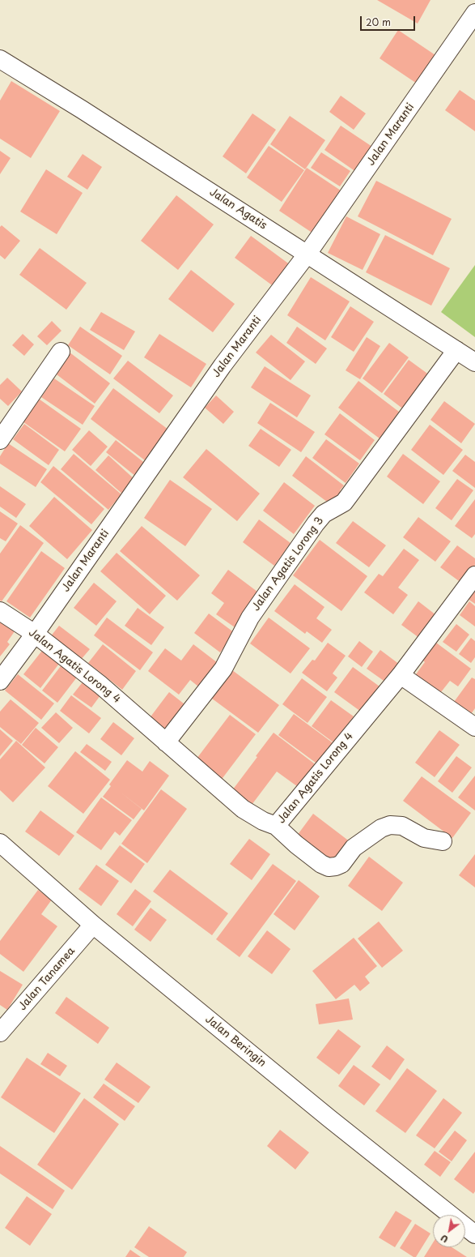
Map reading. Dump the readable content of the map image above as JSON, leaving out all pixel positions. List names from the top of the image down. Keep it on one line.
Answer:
{"streets":{"street":["Jalan Maranti","Jalan Agatis","Jalan Agatis Lorong 3","Jalan Agatis Lorong 4","Jalan Tanamea","Jalan Beringin"]},"crossings":[["Jalan Maranti","Jalan Agatis"],["Jalan Maranti","Jalan Agatis Lorong 4"],["Jalan Agatis","Jalan Agatis Lorong 3"],["Jalan Agatis Lorong 3","Jalan Agatis Lorong 4"],["Jalan Tanamea","Jalan Beringin"]],"scale_bar":"20 m","north":"bottom left"}
